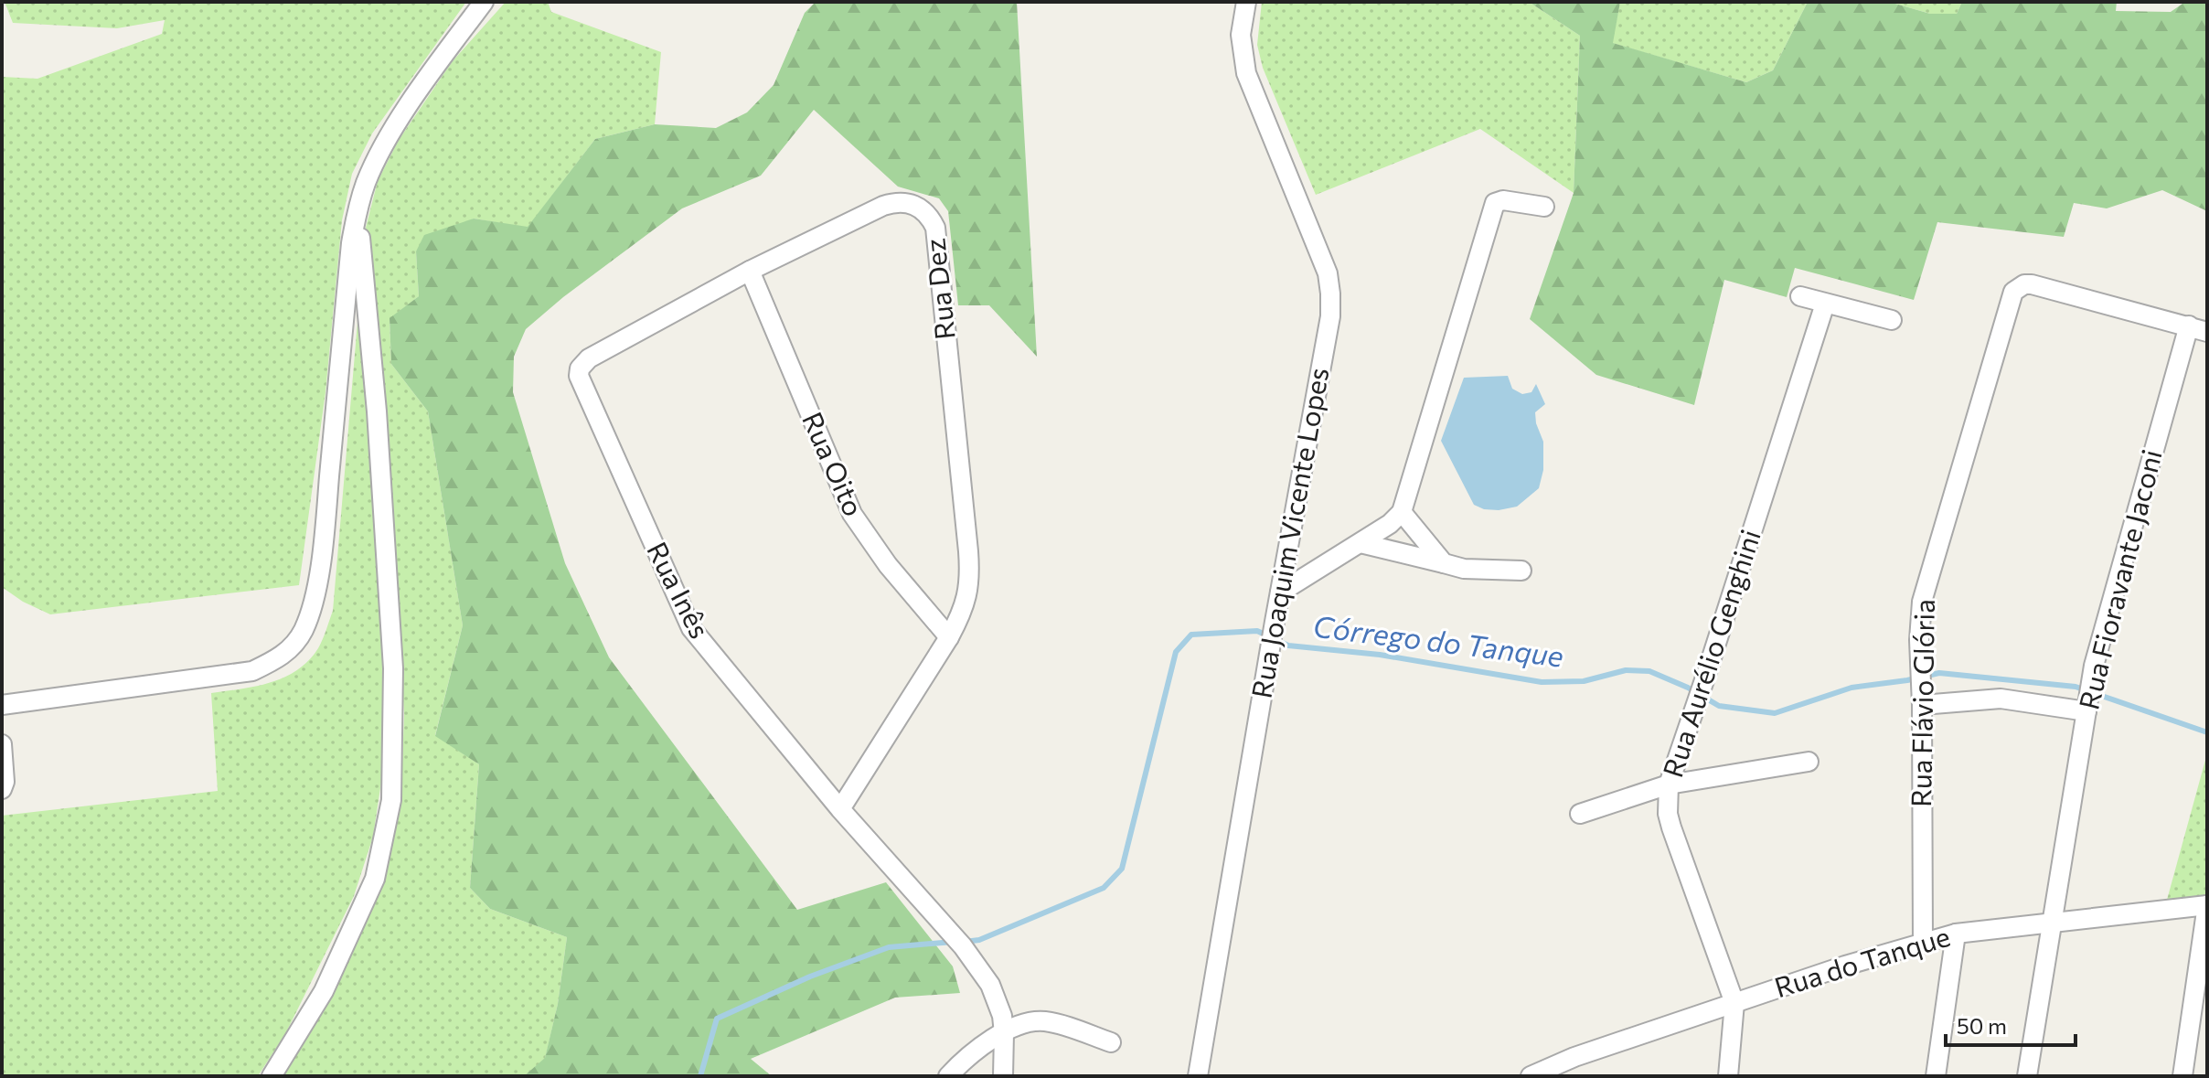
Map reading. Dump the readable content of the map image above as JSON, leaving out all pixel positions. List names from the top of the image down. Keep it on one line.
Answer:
{"streets":{"street":["Rua Dez","Rua Oito","Rua Joaquim Vicente Lopes","Rua Fioravante Jaconi","Rua Inês","Rua Aurélio Genghini","Rua Flávio Glória","Rua do Tanque"]},"crossings":[["Rua Dez","Rua Oito"],["Rua Dez","Rua Inês"],["Rua Fioravante Jaconi","Rua Flávio Glória"],["Rua Fioravante Jaconi","Rua do Tanque"],["Rua Aurélio Genghini","Rua do Tanque"],["Rua Flávio Glória","Rua do Tanque"]],"water":["Córrego do Tanque"],"scale_bar":"50 m"}
